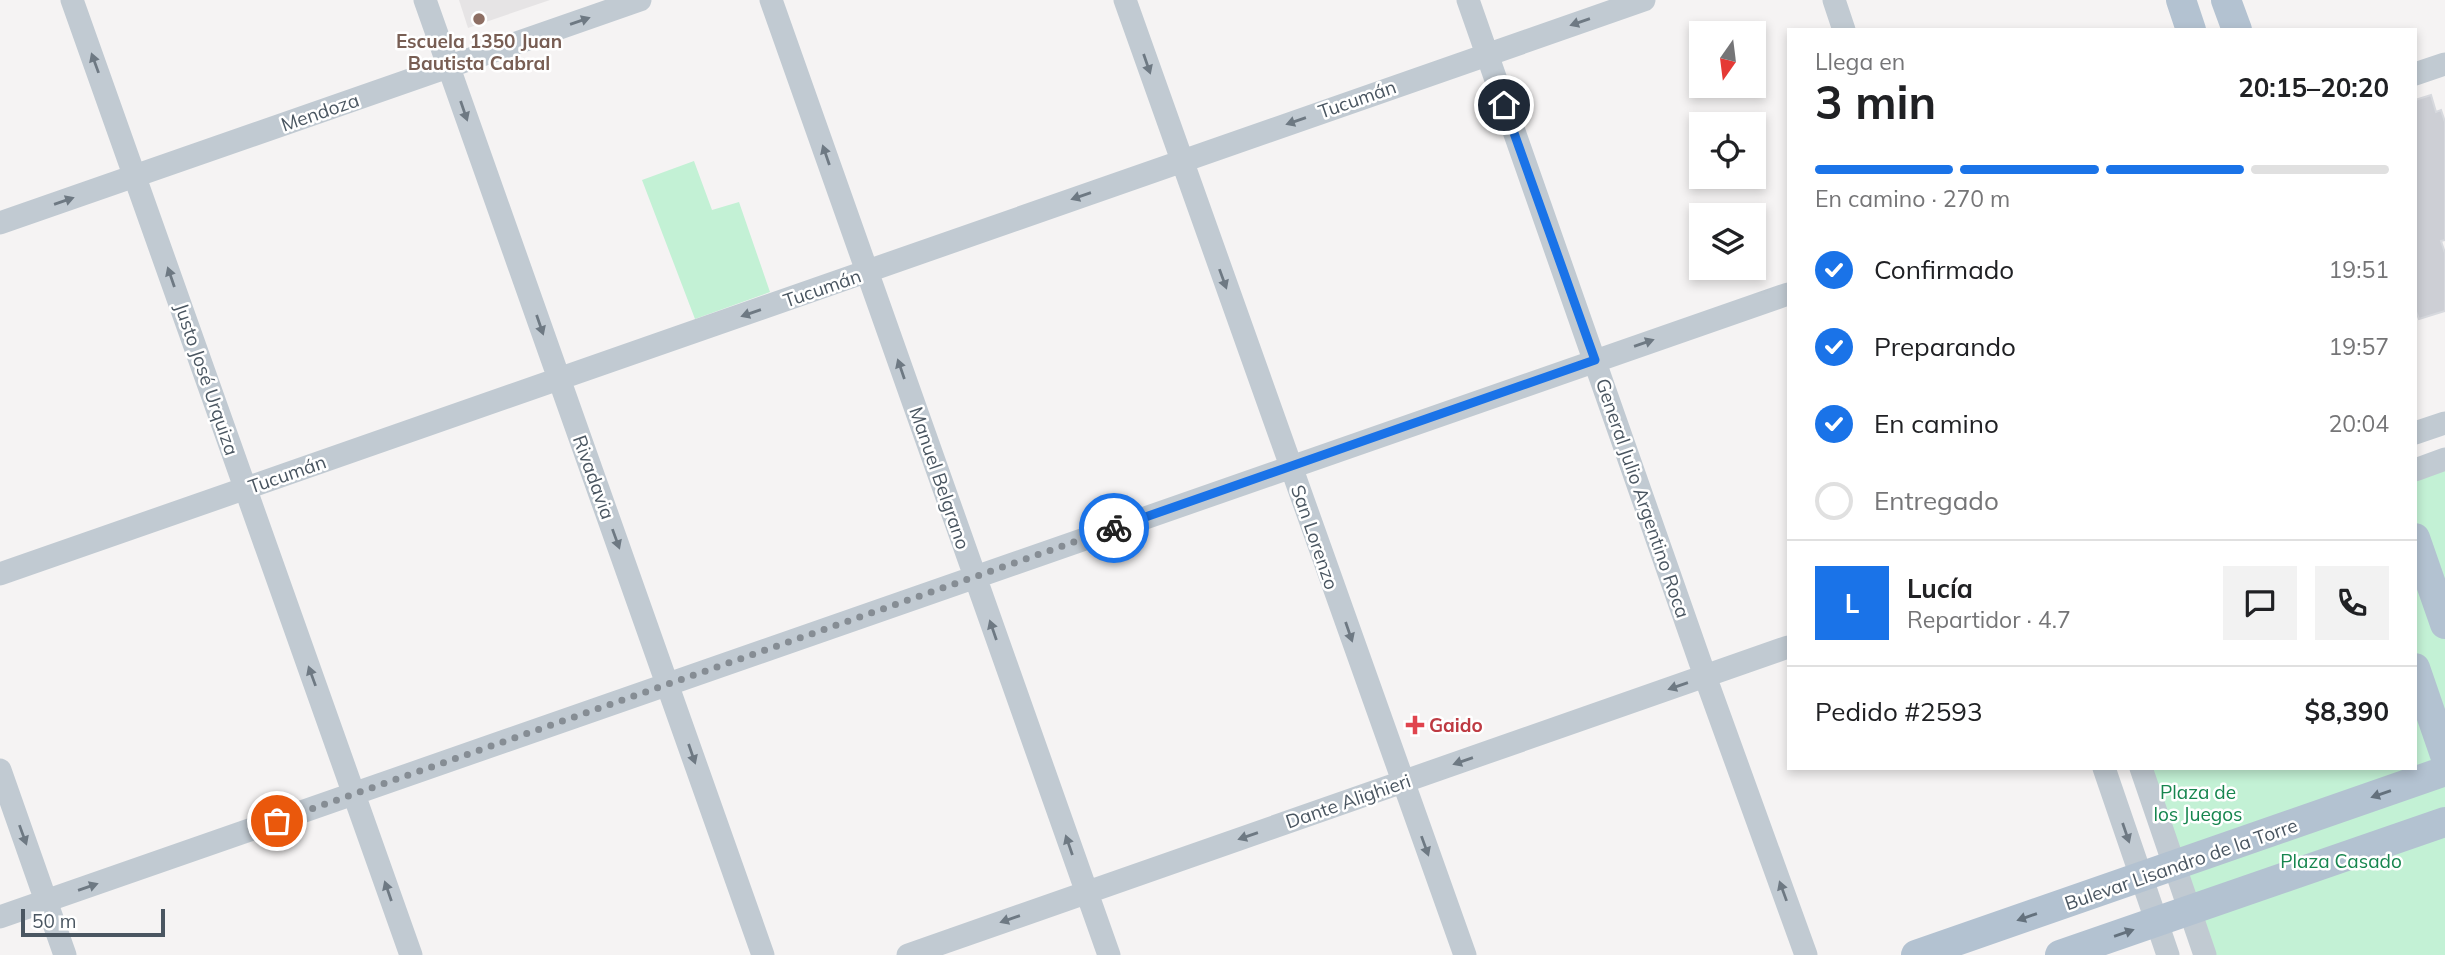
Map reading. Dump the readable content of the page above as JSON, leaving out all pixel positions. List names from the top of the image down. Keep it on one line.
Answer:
{"streets":{"main road":["Bulevar Lisandro de la Torre"],"street":["Tucumán","Mendoza","Justo José Urquiza","Rivadavia","Manuel Belgrano","General Julio Argentino Roca","San Lorenzo","Dante Alighieri"]},"crossings":[["Tucumán","Justo José Urquiza"],["Tucumán","Rivadavia"],["Tucumán","Manuel Belgrano"],["Tucumán","General Julio Argentino Roca"],["Tucumán","San Lorenzo"],["Mendoza","Justo José Urquiza"],["Mendoza","Rivadavia"],["Manuel Belgrano","Dante Alighieri"],["General Julio Argentino Roca","Dante Alighieri"],["San Lorenzo","Dante Alighieri"]],"one_way":["Tucumán","Mendoza","Justo José Urquiza","Rivadavia","Manuel Belgrano","San Lorenzo","Dante Alighieri"],"parks":["Plaza de los Juegos","Plaza Casado"],"places":{"other":["Escuela 1350 Juan Bautista Cabral"],"health":["Gaido"]},"scale_bar":"50 m","north":"bottom","page":{"heading":["3 min","Llega en","20:15–20:20"],"panel":["Lucía","Repartidor · 4.7","Pedido #2593","$8,390"],"bar":"En camino · 270 m","list":[["Confirmado","19:51"],["Preparando","19:57"],["En camino","20:04"],"Entregado"],"round":"L","scale":"50 m"}}
